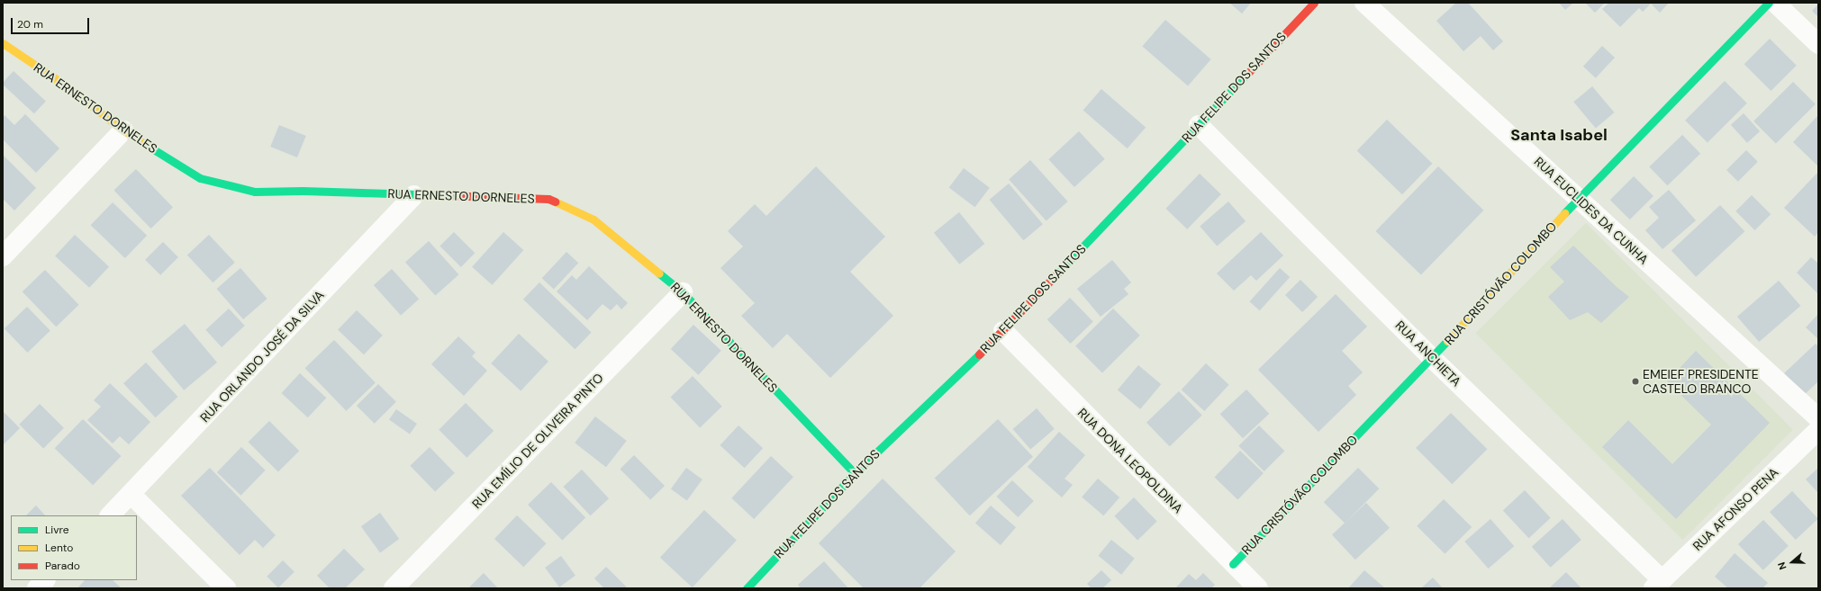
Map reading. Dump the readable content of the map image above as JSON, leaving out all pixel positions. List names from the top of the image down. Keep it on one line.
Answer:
{"streets":{"street":["RUA FELIPE DOS SANTOS","RUA ERNESTO DORNELES","RUA EUCLIDES DA CUNHA","RUA CRISTÓVÃO COLOMBO","RUA ANCHIETA","RUA ORLANDO JOSÉ DA SILVA","RUA EMÍLIO DE OLIVEIRA PINTO","RUA DONA LEOPOLDINA","RUA AFONSO PENA"]},"crossings":[["RUA FELIPE DOS SANTOS","RUA ERNESTO DORNELES"],["RUA FELIPE DOS SANTOS","RUA ANCHIETA"],["RUA FELIPE DOS SANTOS","RUA DONA LEOPOLDINA"],["RUA ERNESTO DORNELES","RUA ORLANDO JOSÉ DA SILVA"],["RUA ERNESTO DORNELES","RUA EMÍLIO DE OLIVEIRA PINTO"],["RUA EUCLIDES DA CUNHA","RUA CRISTÓVÃO COLOMBO"],["RUA CRISTÓVÃO COLOMBO","RUA ANCHIETA"],["RUA CRISTÓVÃO COLOMBO","RUA DONA LEOPOLDINA"],["RUA ANCHIETA","RUA AFONSO PENA"]],"districts":["Santa Isabel"],"places":["EMEIEF PRESIDENTE CASTELO BRANCO"],"legend":["Livre","Lento","Parado"],"scale_bar":"20 m","north":"left"}
